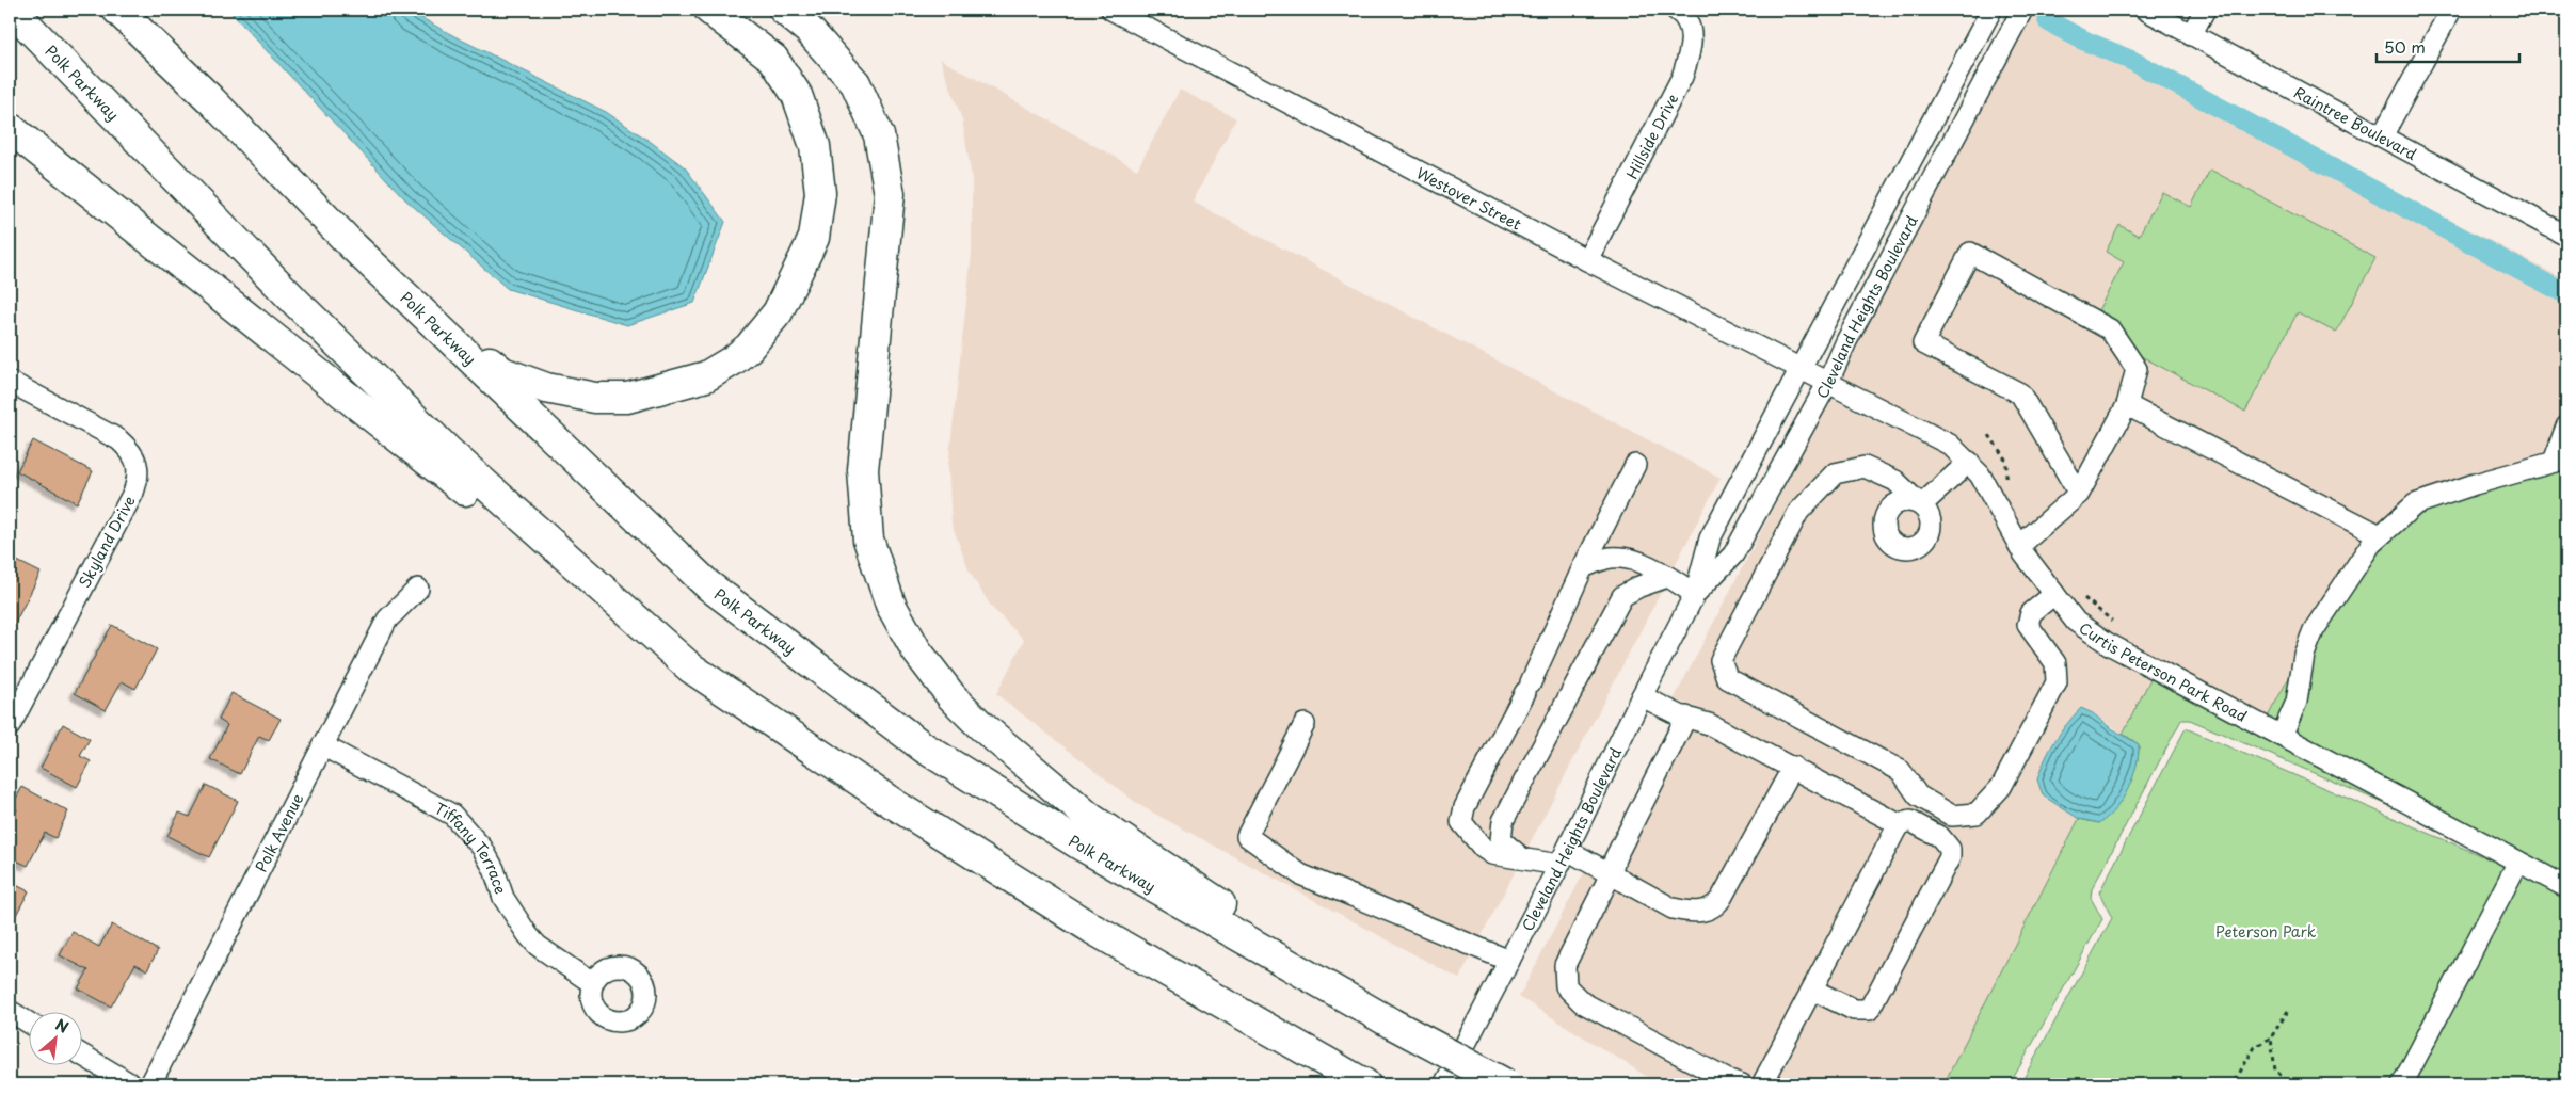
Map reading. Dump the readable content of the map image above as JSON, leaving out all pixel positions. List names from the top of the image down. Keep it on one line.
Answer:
{"streets":{"highway":["Polk Parkway"],"street":["Raintree Boulevard","Hillside Drive","Westover Street","Cleveland Heights Boulevard","Skyland Drive","Curtis Peterson Park Road","Polk Avenue","Tiffany Terrace"]},"crossings":[["Hillside Drive","Westover Street"],["Westover Street","Cleveland Heights Boulevard"],["Westover Street","Curtis Peterson Park Road"],["Cleveland Heights Boulevard","Curtis Peterson Park Road"],["Polk Avenue","Tiffany Terrace"]],"parks":["Peterson Park"],"scale_bar":"50 m","north":"top right"}
